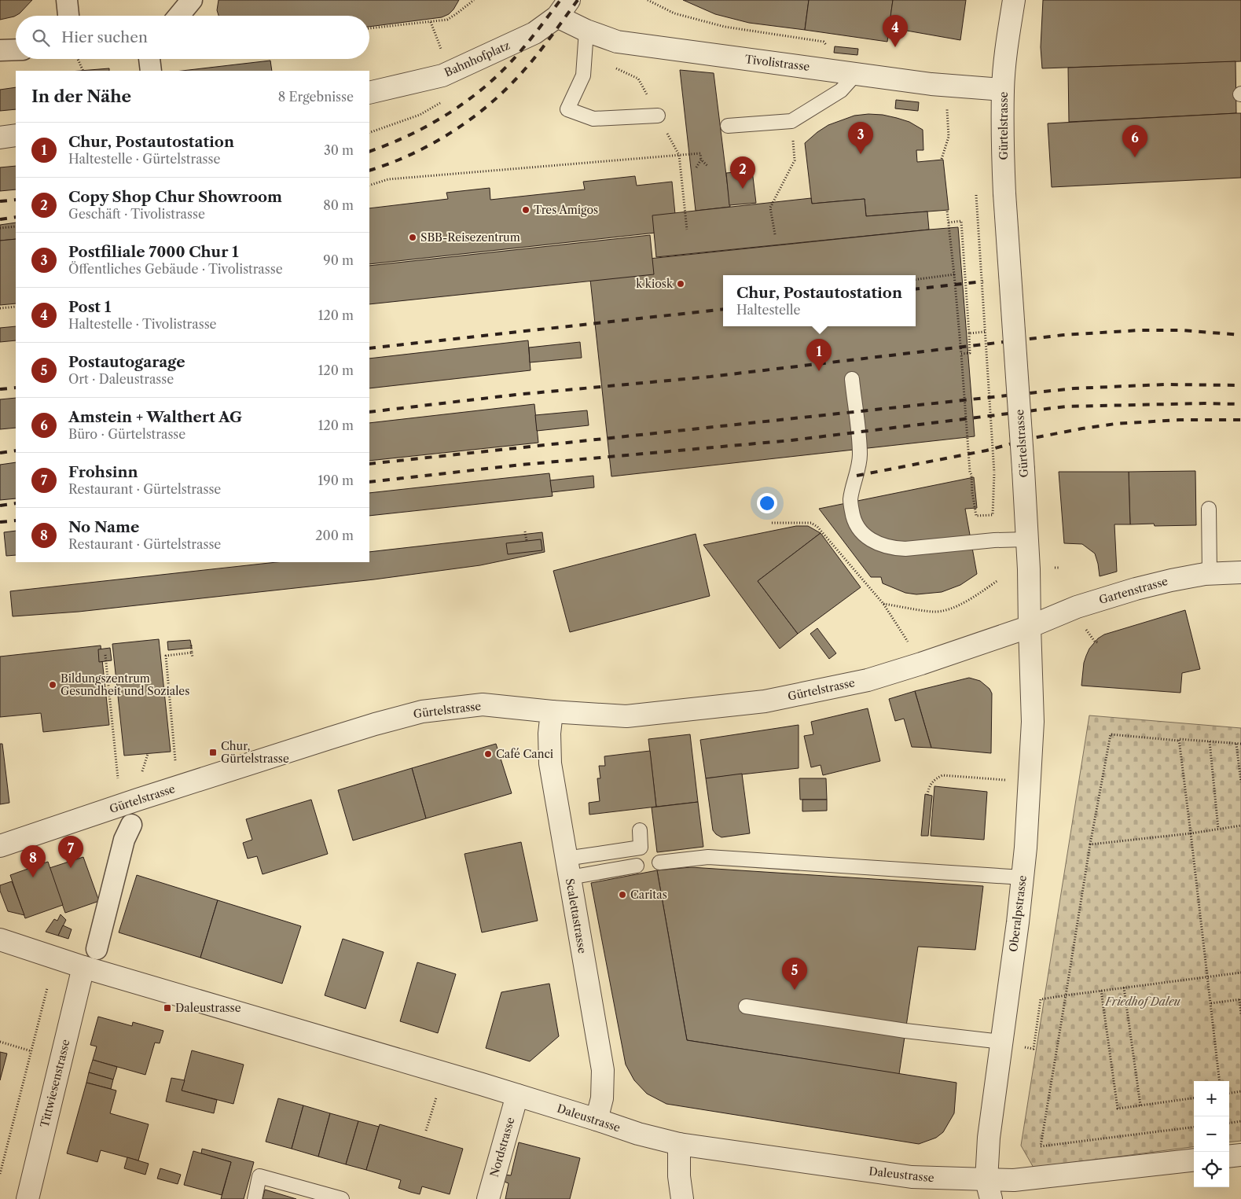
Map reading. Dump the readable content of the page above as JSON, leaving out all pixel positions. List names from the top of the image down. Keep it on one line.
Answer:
{"streets":{"street":["Bahnhofplatz","Tivolistrasse","Gürtelstrasse","Gartenstrasse","Oberalpstrasse","Scalettastrasse","Tittwiesenstrasse","Daleustrasse","Nordstrasse"]},"crossings":[["Bahnhofplatz","Tivolistrasse"],["Tivolistrasse","Gürtelstrasse"],["Gürtelstrasse","Gartenstrasse"],["Gürtelstrasse","Oberalpstrasse"],["Gürtelstrasse","Scalettastrasse"],["Gartenstrasse","Oberalpstrasse"],["Oberalpstrasse","Daleustrasse"],["Scalettastrasse","Daleustrasse"],["Tittwiesenstrasse","Daleustrasse"],["Daleustrasse","Nordstrasse"]],"parks":["Friedhof Daleu"],"places":{"other":["Tres Amigos","SBB-Reisezentrum","k kiosk","Bildungszentrum Gesundheit und Soziales","Café Canci","Caritas"],"transit":["Chur, Gürtelstrasse","Daleustrasse"]},"page":{"pins":["4","3","6","2","1","7","8","5"],"search":"Hier suchen","heading":["In der Nähe","8 Ergebnisse"],"list":[{"mark":"1","name":"Chur, Postautostation","note":"Haltestelle · Gürtelstrasse","value":"30 m"},{"mark":"2","name":"Copy Shop Chur Showroom","note":"Geschäft · Tivolistrasse","value":"80 m"},{"mark":"3","name":"Postfiliale 7000 Chur 1","note":"Öffentliches Gebäude · Tivolistrasse","value":"90 m"},{"mark":"4","name":"Post 1","note":"Haltestelle · Tivolistrasse","value":"120 m"},{"mark":"5","name":"Postautogarage","note":"Ort · Daleustrasse","value":"120 m"},{"mark":"6","name":"Amstein + Walthert AG","note":"Büro · Gürtelstrasse","value":"120 m"},{"mark":"7","name":"Frohsinn","note":"Restaurant · Gürtelstrasse","value":"190 m"},{"mark":"8","name":"No Name","note":"Restaurant · Gürtelstrasse","value":"200 m"}],"popup":["Chur, Postautostation","Haltestelle"],"map_buttons":["+","−"]}}
